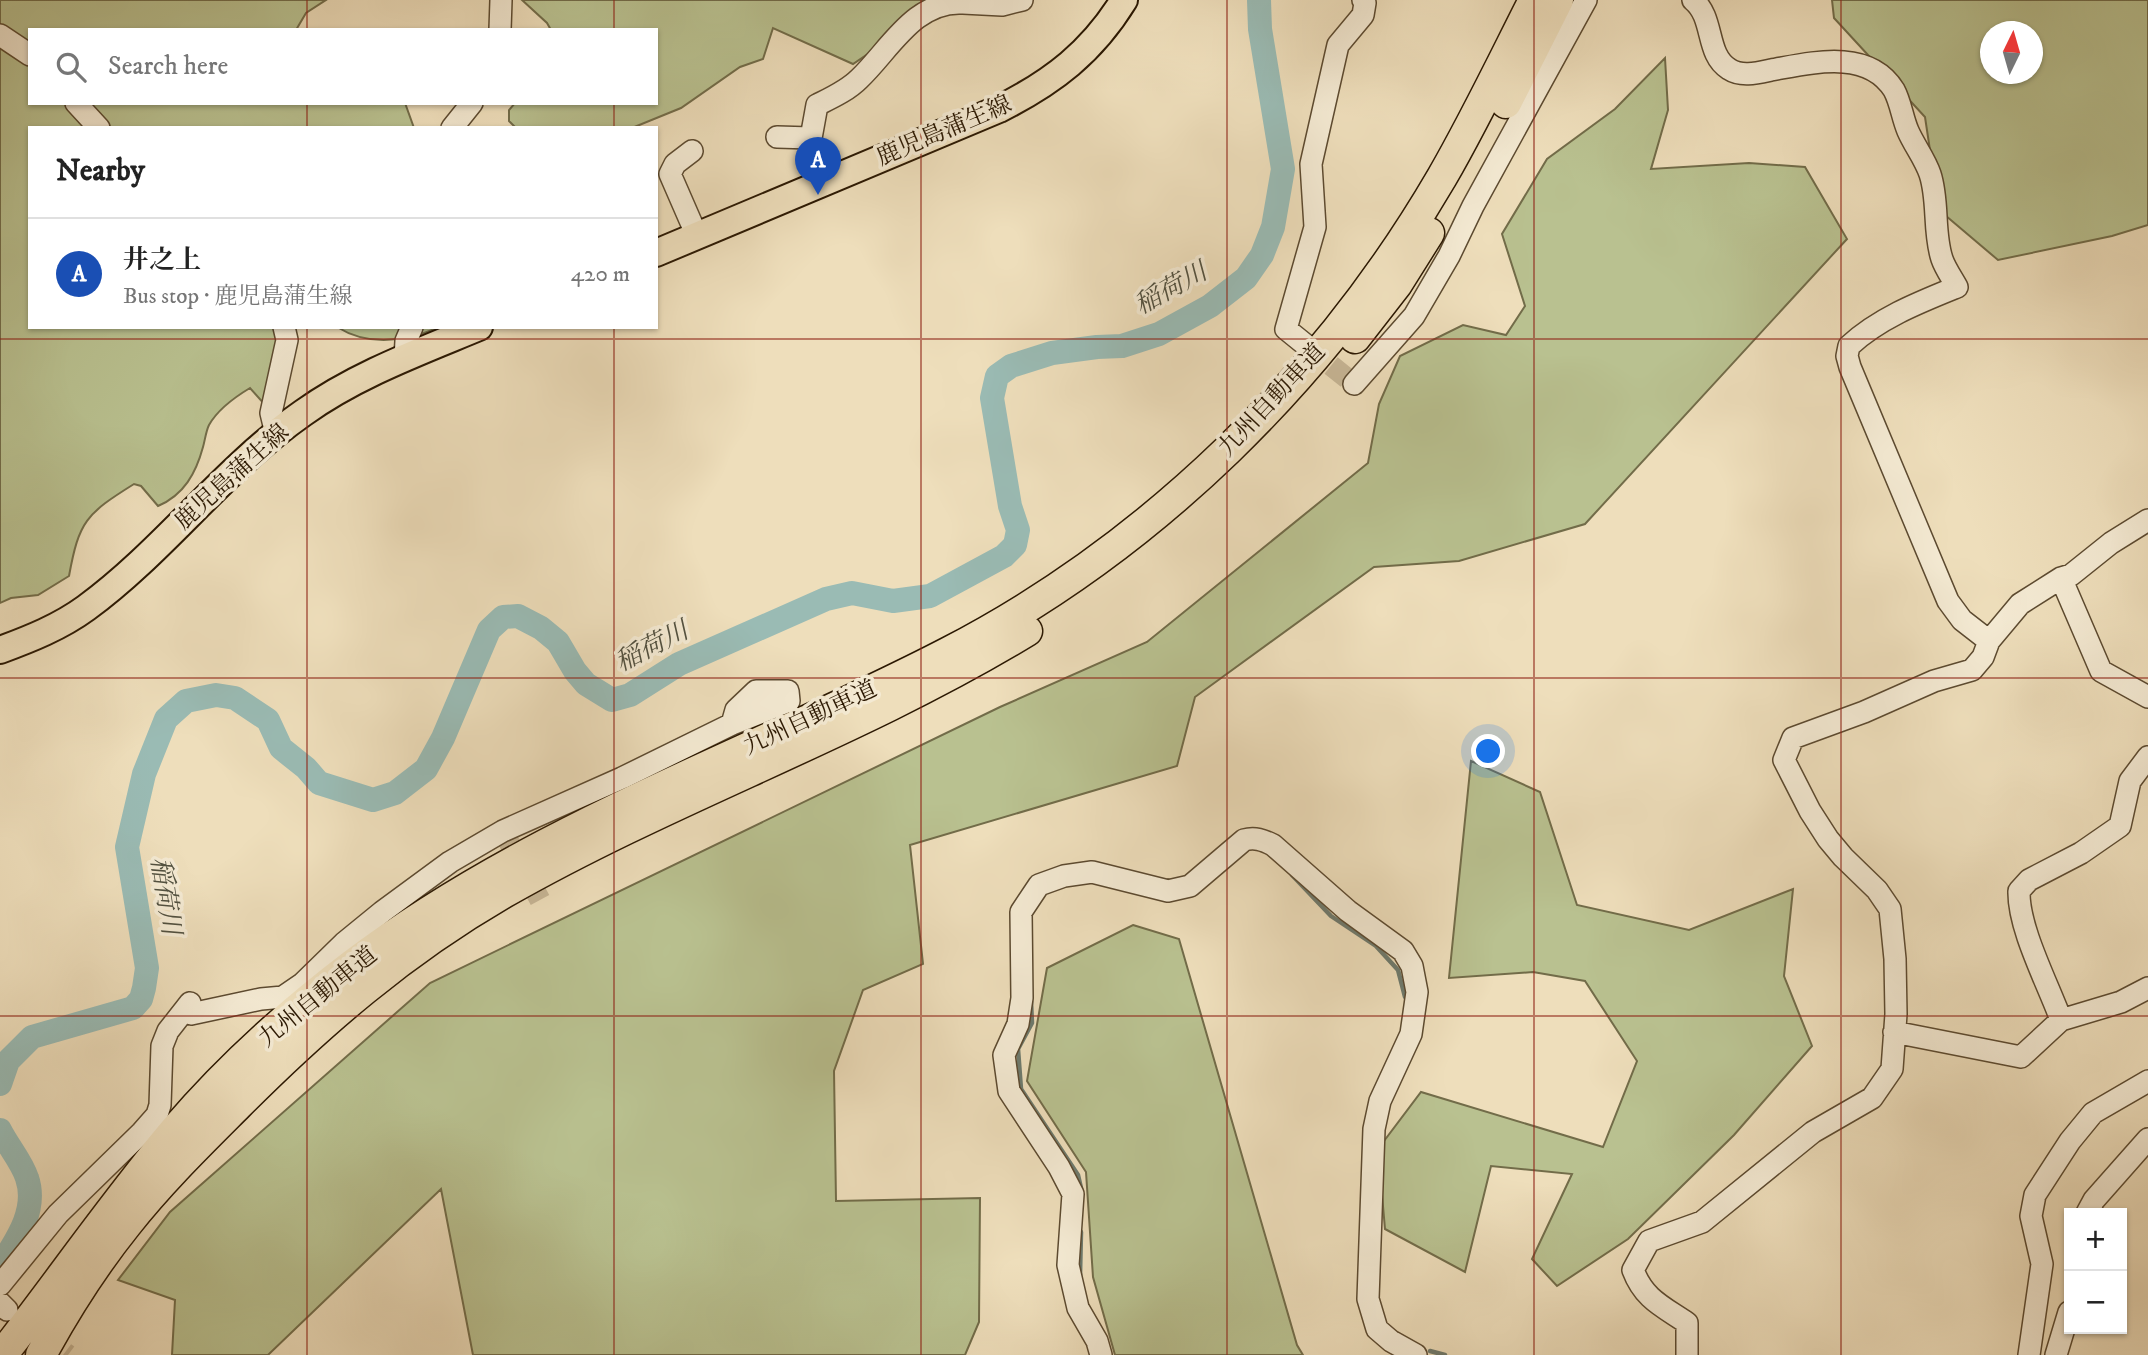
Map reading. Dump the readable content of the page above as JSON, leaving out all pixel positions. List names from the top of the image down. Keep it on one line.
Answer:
{"streets":{"highway":["九州自動車道"],"main road":["鹿児島蒲生線"]},"water":["稲荷川"],"north":"top","page":{"search":"Search here","heading":"Nearby","pins":"A","list":[{"mark":"A","name":"井之上","note":"Bus stop · 鹿児島蒲生線","value":"420 m"}],"map_buttons":["+","−"]}}
